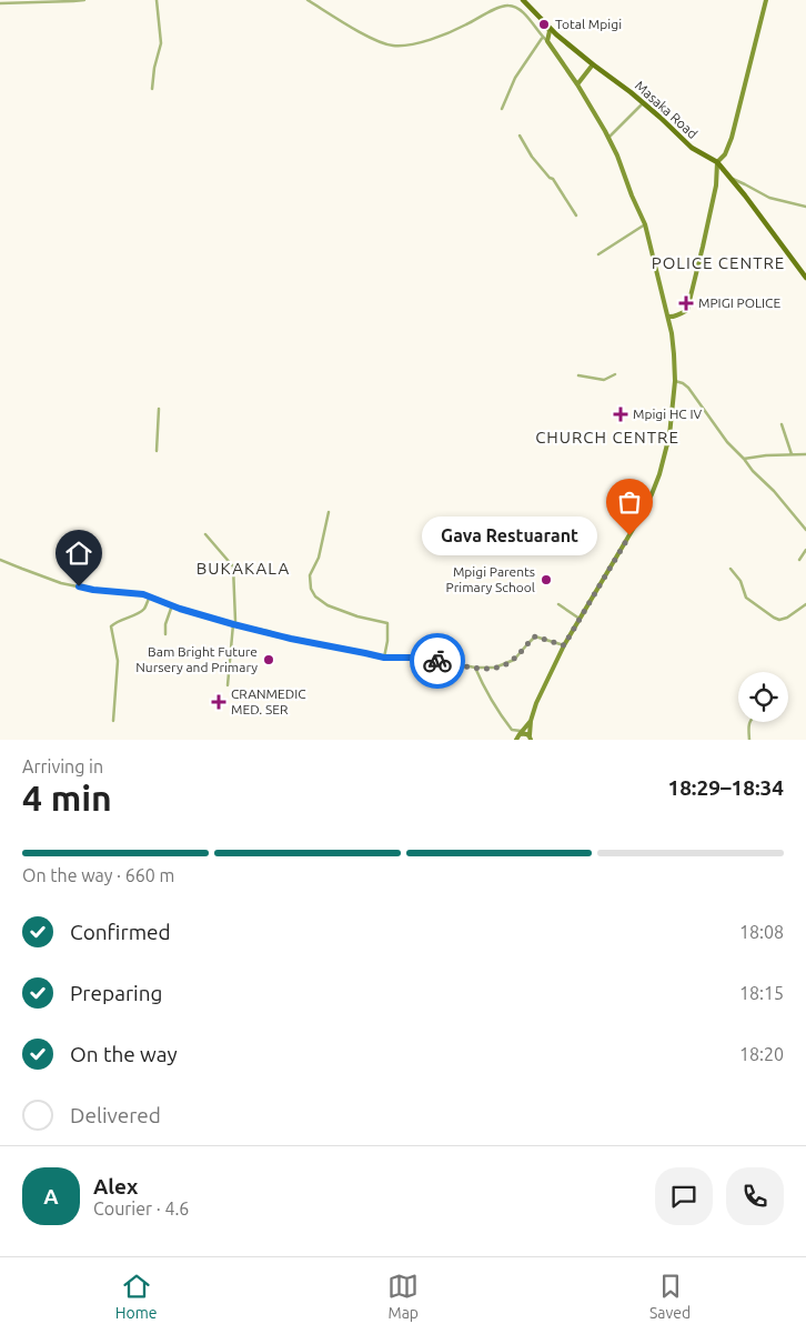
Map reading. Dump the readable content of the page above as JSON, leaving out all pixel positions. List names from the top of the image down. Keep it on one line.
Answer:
{"streets":{"main road":["Masaka Road"]},"districts":["POLICE CENTRE","CHURCH CENTRE","BUKAKALA"],"places":{"other":["Total Mpigi","Gava Restuarant","Mpigi Parents Primary School","Bam Bright Future Nursery and Primary"],"health":["MPIGI POLICE","Mpigi HC IV","CRANMEDIC MED. SER"]},"page":{"bubble":"Gava Restuarant","heading":["4 min","Arriving in","18:29–18:34"],"panel":["Alex","Courier · 4.6"],"bar":"On the way · 660 m","list":[["Confirmed","18:08"],["Preparing","18:15"],["On the way","18:20"],"Delivered"],"round":"A","tabs":["Home","Map","Saved"]}}
